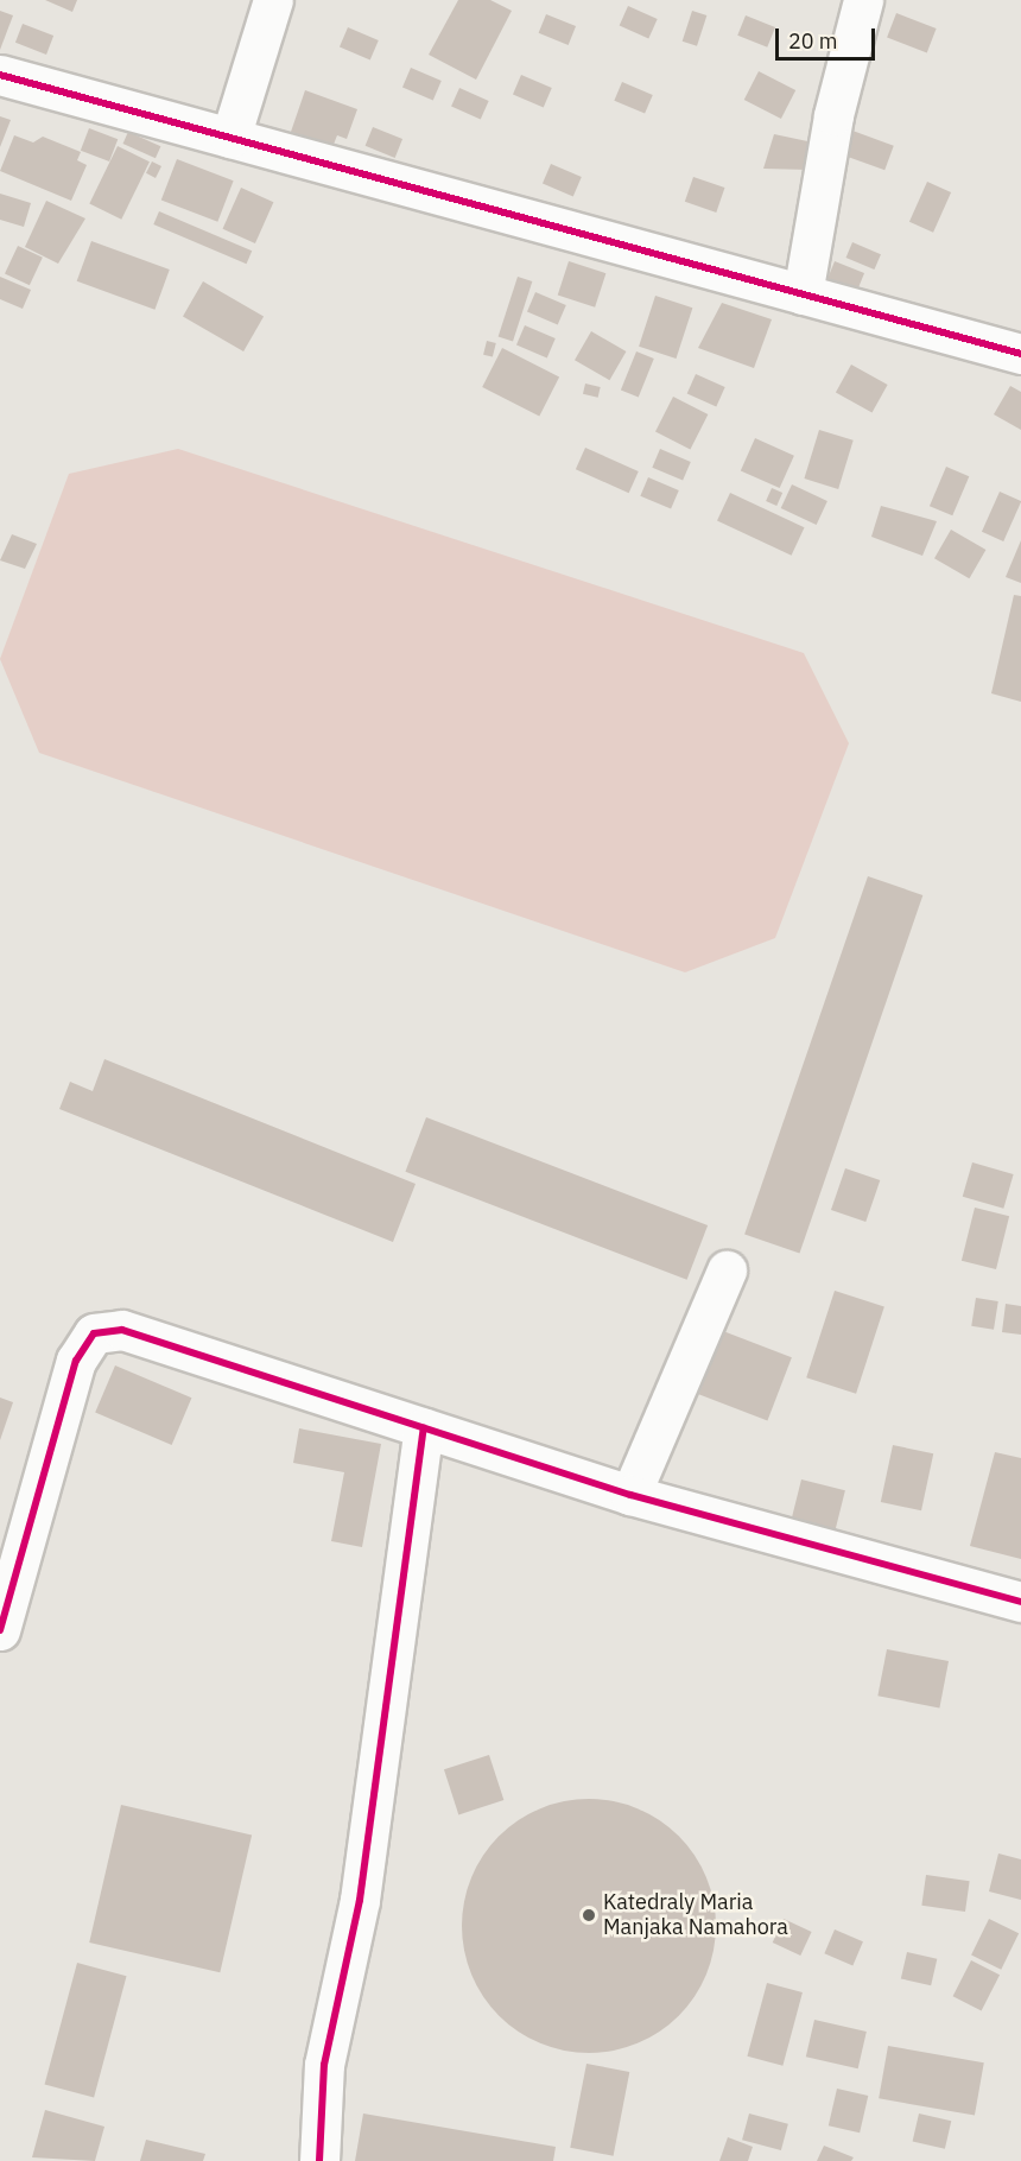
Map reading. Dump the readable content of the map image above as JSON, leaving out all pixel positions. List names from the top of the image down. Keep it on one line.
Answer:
{"places":["Katedraly Maria Manjaka Namahora"],"scale_bar":"20 m"}
